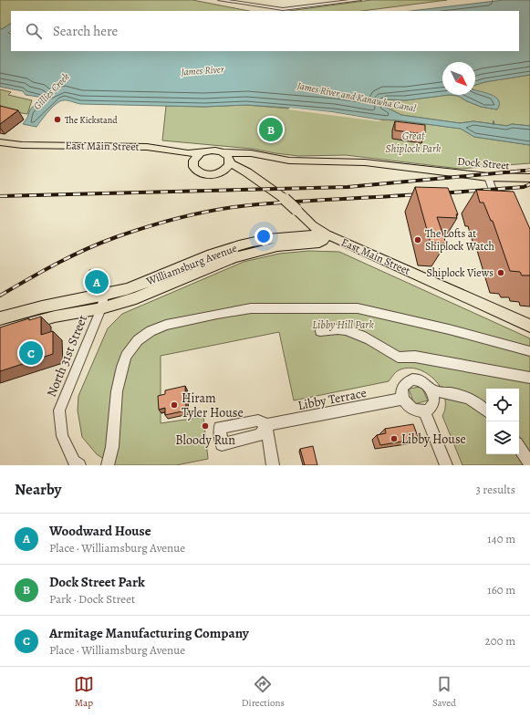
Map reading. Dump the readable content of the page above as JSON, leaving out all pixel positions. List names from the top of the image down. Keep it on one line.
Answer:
{"streets":{"main road":["East Main Street","Dock Street","Williamsburg Avenue"],"street":["North 31st Street","Libby Terrace"]},"crossings":[["East Main Street","Dock Street"],["East Main Street","Williamsburg Avenue"],["Williamsburg Avenue","North 31st Street"]],"water":["James River","Gillies Creek","James River and Kanawha Canal"],"parks":["Great Shiplock Park","Libby Hill Park"],"places":["The Kickstand","The Lofts at Shiplock Watch","Shiplock Views","Hiram Tyler House","Bloody Run","Libby House"],"north":"bottom right","page":{"search":"Search here","pins":["B","A","C"],"heading":["Nearby","3 results"],"list":[{"mark":"A","name":"Woodward House","note":"Place · Williamsburg Avenue","value":"140 m"},{"mark":"B","name":"Dock Street Park","note":"Park · Dock Street","value":"160 m"},{"mark":"C","name":"Armitage Manufacturing Company","note":"Place · Williamsburg Avenue","value":"200 m"}],"nav":["Map","Directions","Saved"]}}
